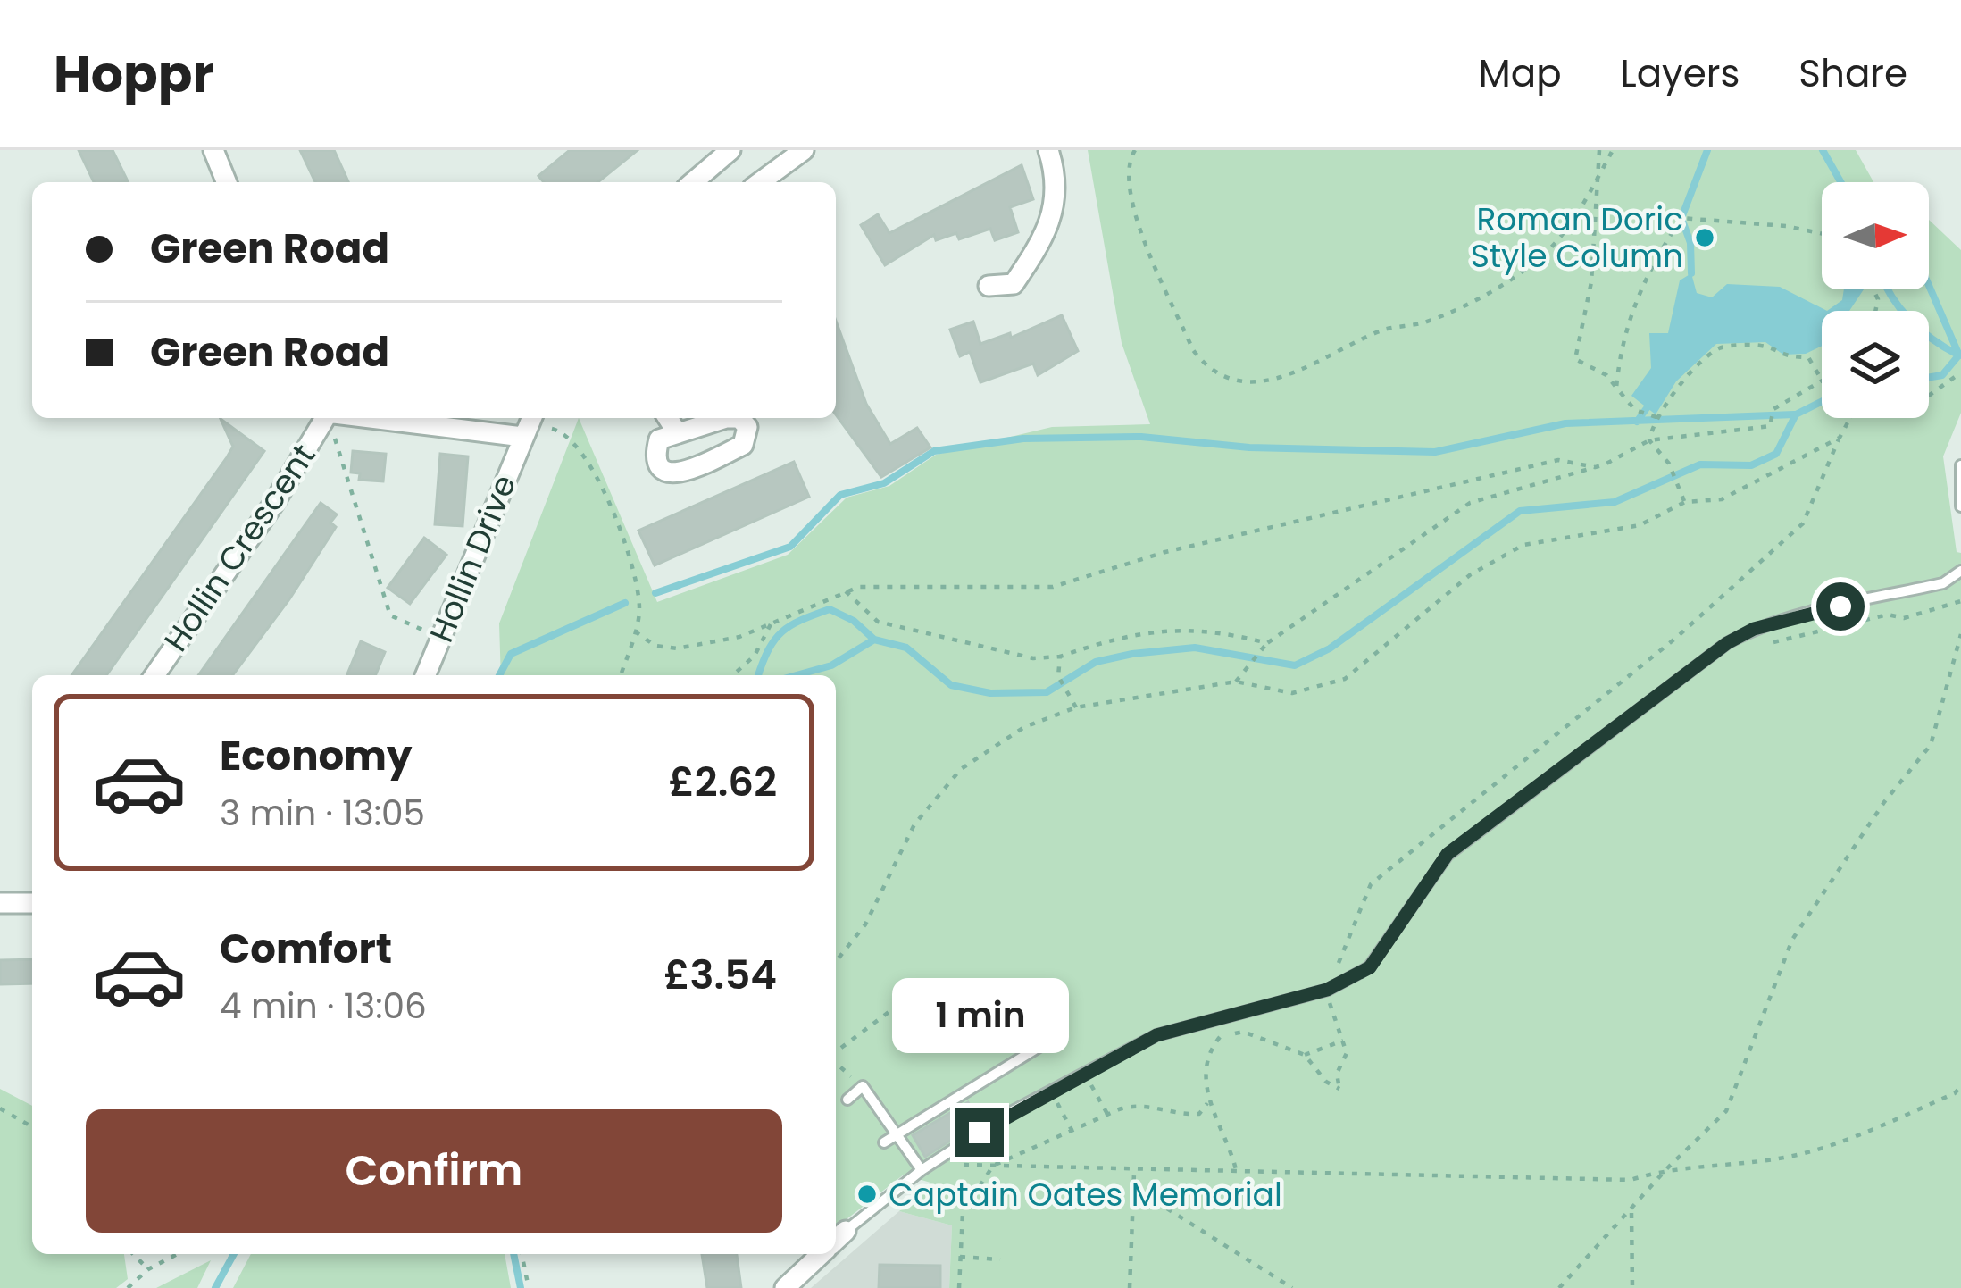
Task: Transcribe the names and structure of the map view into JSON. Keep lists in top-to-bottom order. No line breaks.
{"streets":{"street":["Hollin Crescent","Hollin Drive"]},"places":["Roman Doric Style Column","Captain Oates Memorial"],"north":"right","page":{"header":"Hoppr","nav":["Map","Layers","Share"],"banner":["Green Road","Green Road"],"list":[{"name":"Economy","note":"3 min · 13:05","value":"£2.62"},{"name":"Comfort","note":"4 min · 13:06","value":"£3.54"}],"bubble":"1 min","buttons":"Confirm"}}
